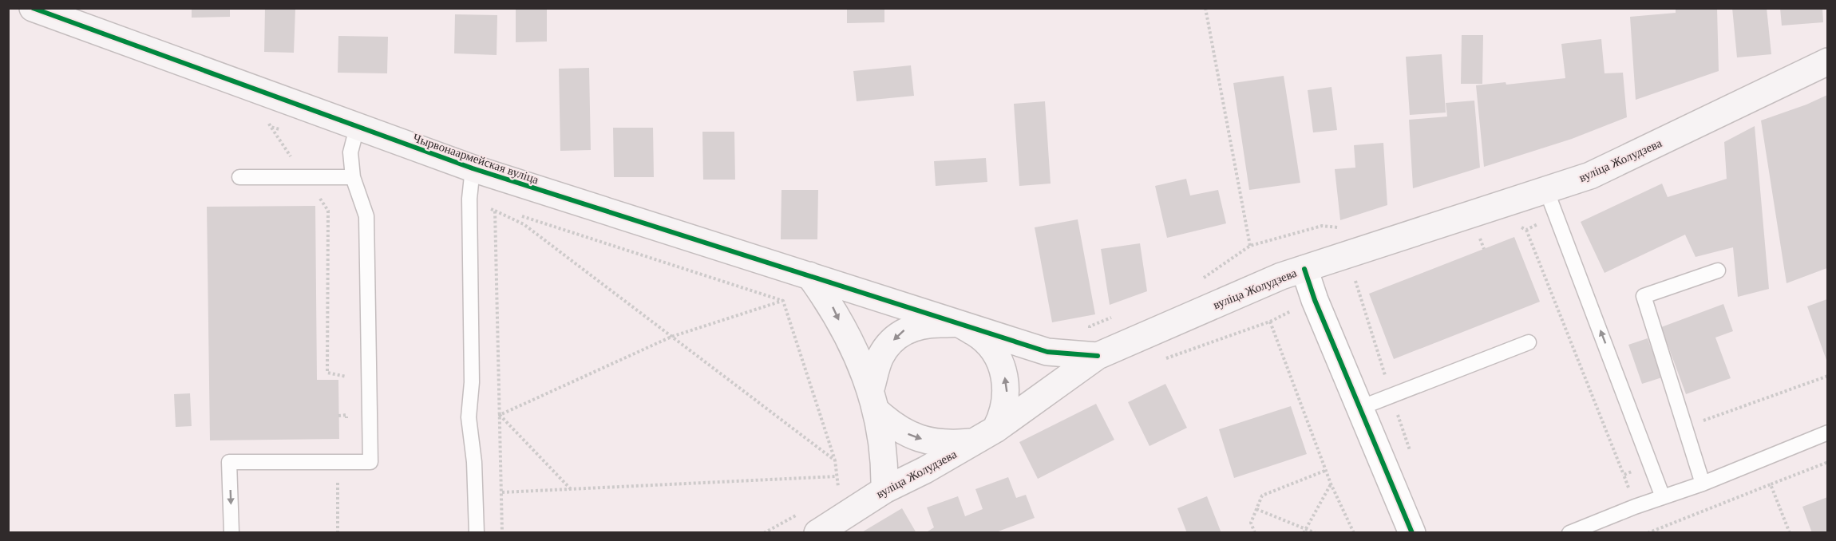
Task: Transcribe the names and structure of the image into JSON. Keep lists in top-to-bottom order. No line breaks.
{"streets":{"street":["Чырвонаармейская вуліца","вуліца Жолудзева"]},"crossings":[["Чырвонаармейская вуліца","вуліца Жолудзева"]]}
